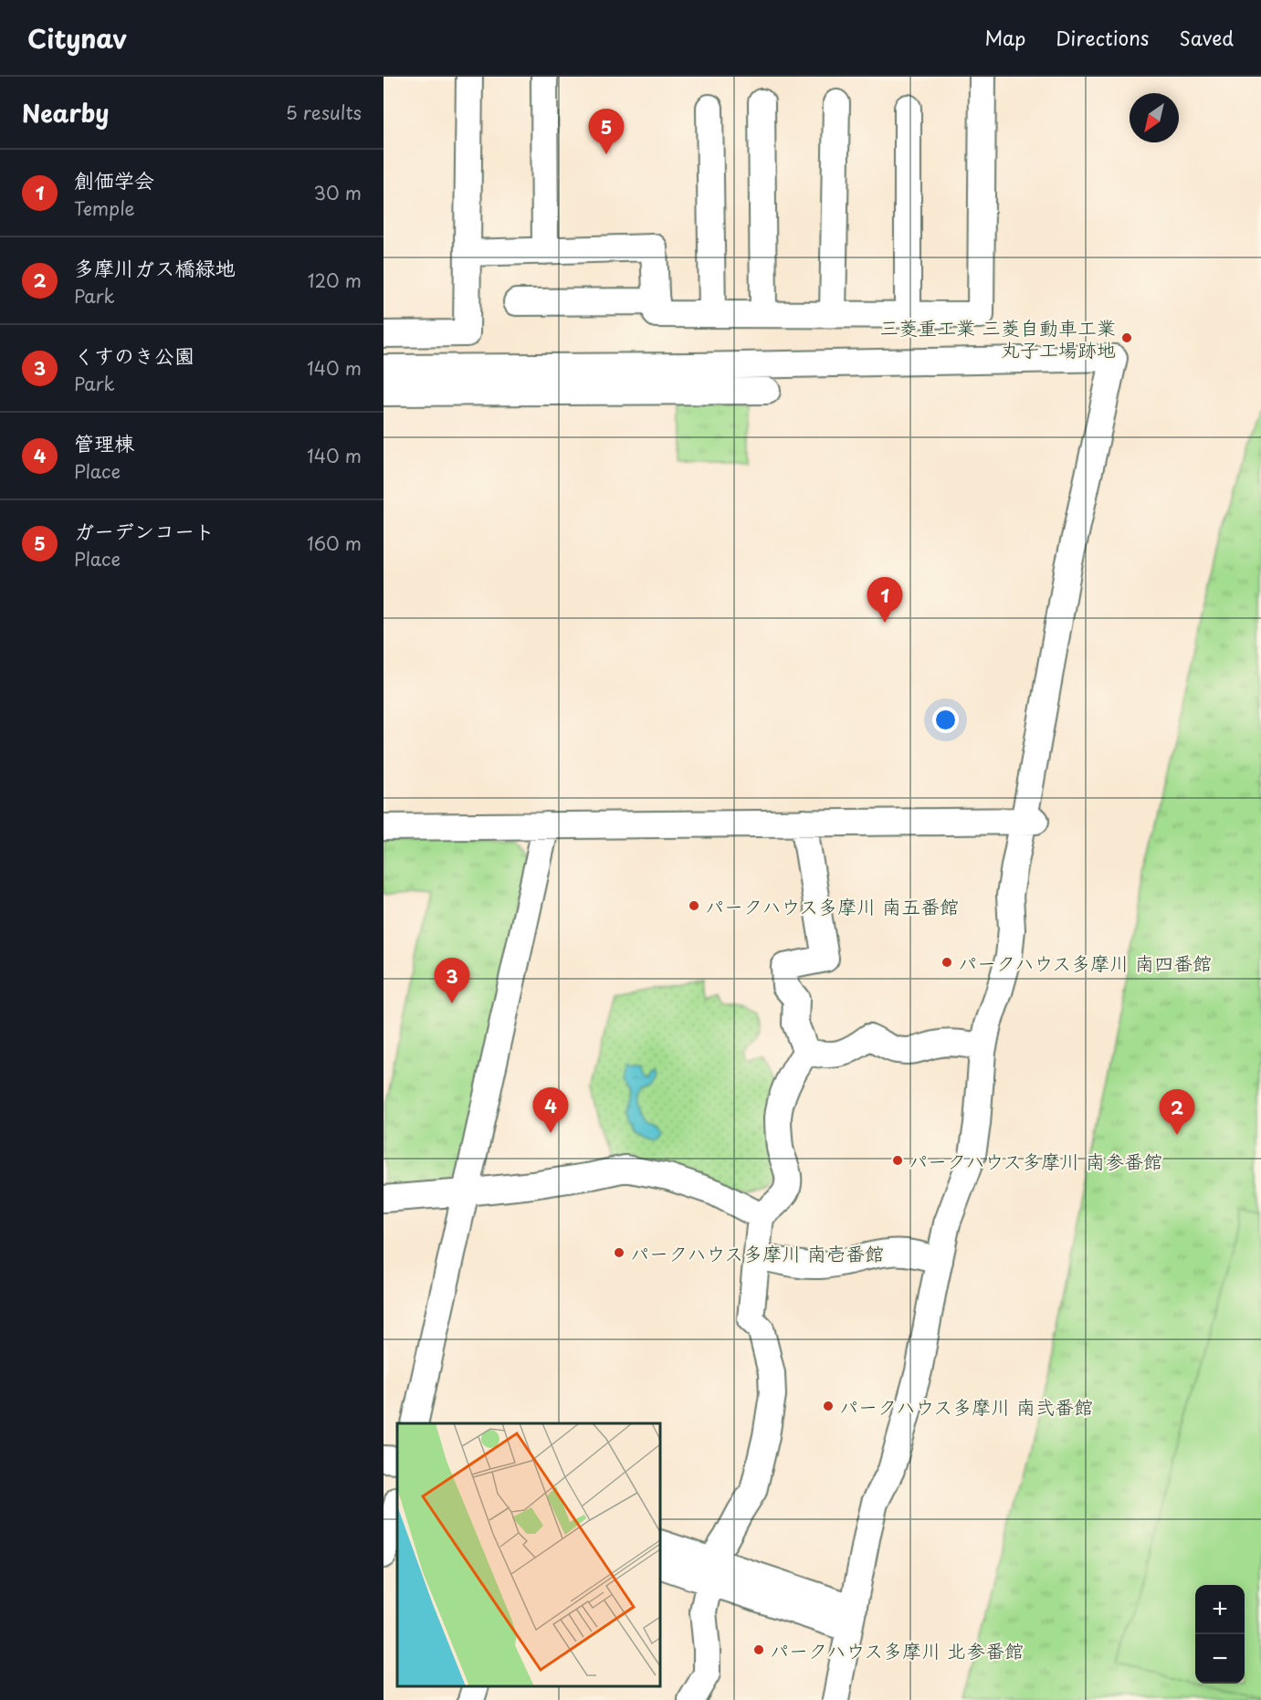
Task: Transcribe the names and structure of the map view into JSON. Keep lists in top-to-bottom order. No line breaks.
{"places":["三菱重工業 三菱自動車工業 丸子工場跡地","パークハウス多摩川 南五番館","パークハウス多摩川 南四番館","パークハウス多摩川 南参番館","パークハウス多摩川 南壱番館","パークハウス多摩川 南弐番館","パークハウス多摩川 北参番館"],"north":"bottom left","page":{"header":"Citynav","nav":["Map","Directions","Saved"],"heading":["Nearby","5 results"],"pins":["5","1","3","4","2"],"list":[{"mark":"1","name":"創価学会","note":"Temple","value":"30 m"},{"mark":"2","name":"多摩川ガス橋緑地","note":"Park","value":"120 m"},{"mark":"3","name":"くすのき公園","note":"Park","value":"140 m"},{"mark":"4","name":"管理棟","note":"Place","value":"140 m"},{"mark":"5","name":"ガーデンコート","note":"Place","value":"160 m"}],"map_buttons":["+","−"]}}
